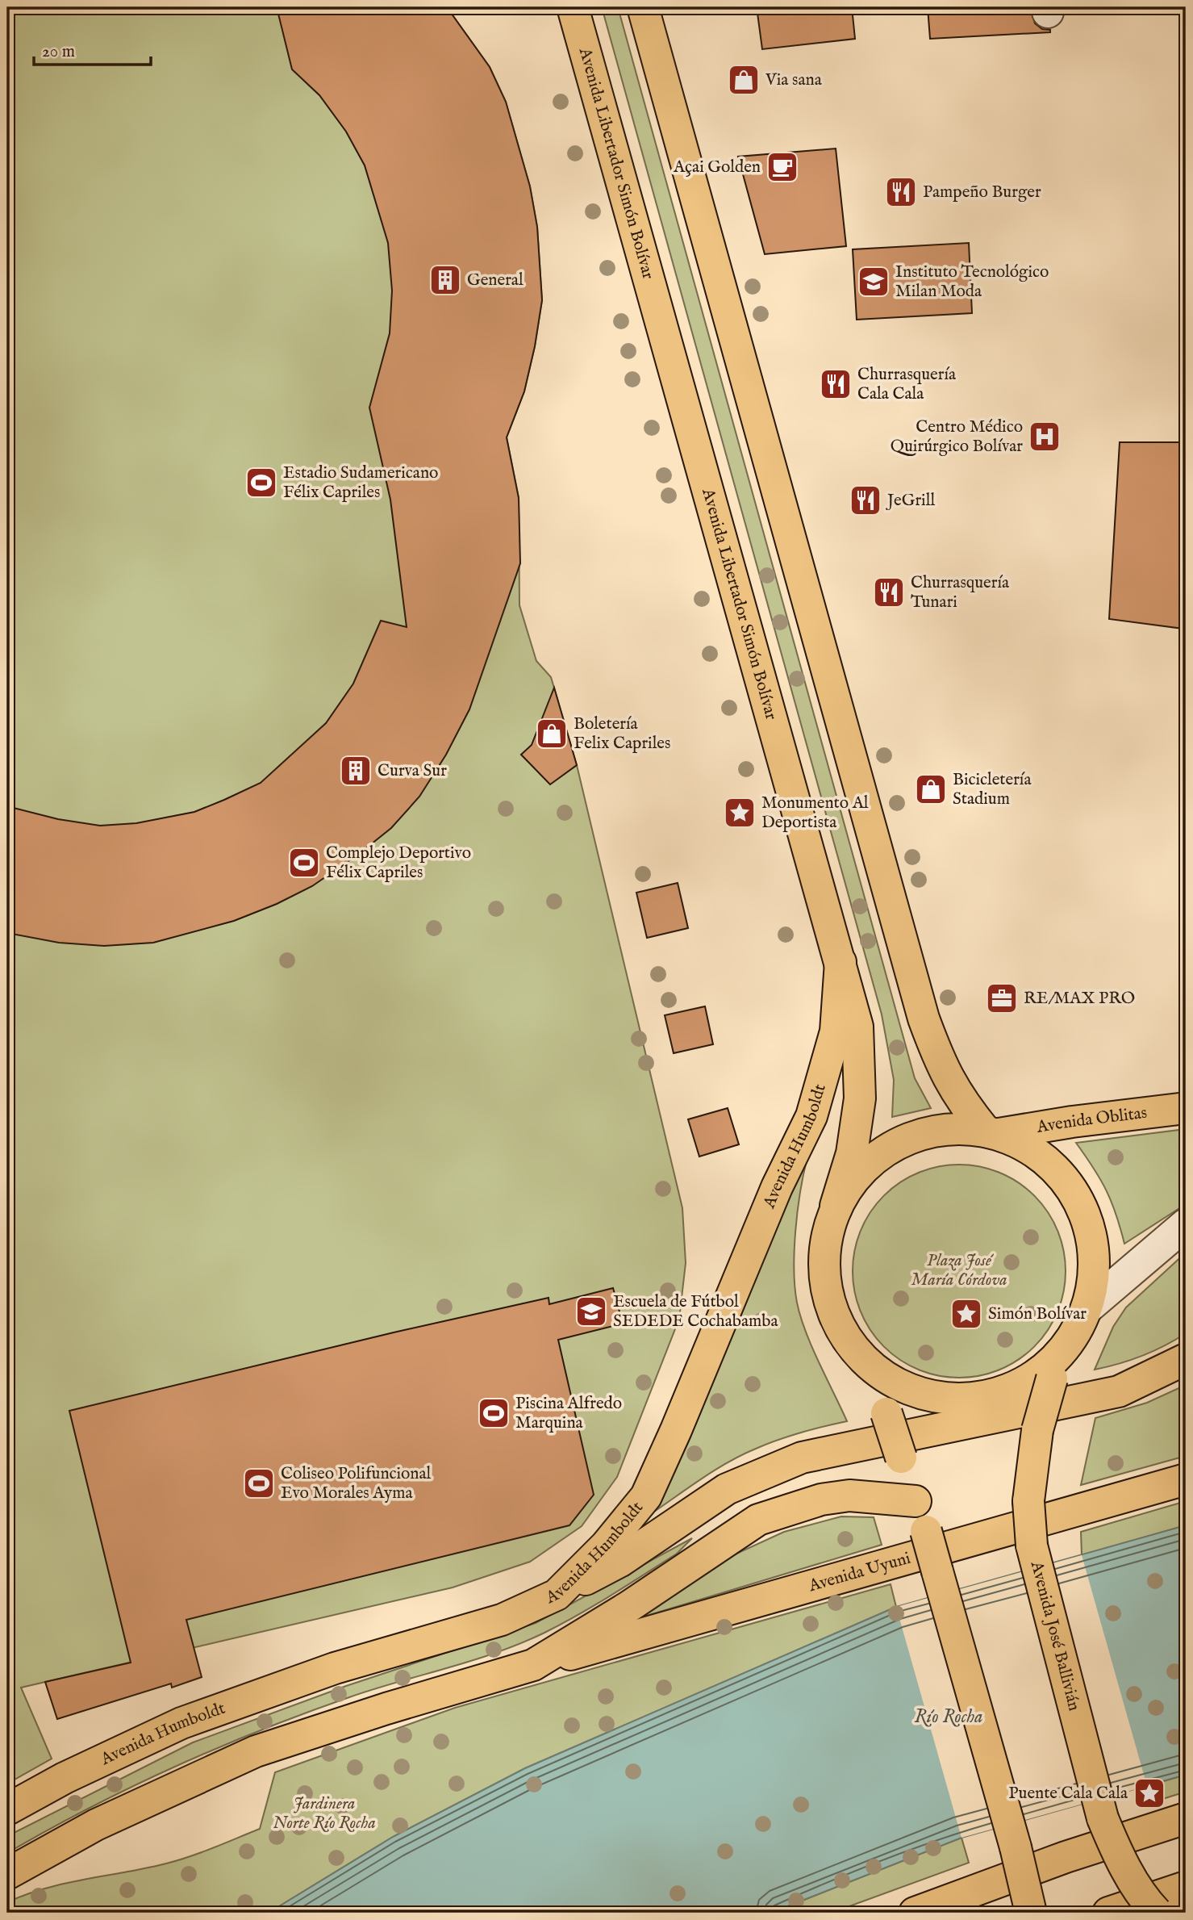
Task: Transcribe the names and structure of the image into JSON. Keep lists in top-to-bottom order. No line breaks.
{"streets":{"main road":["Avenida Libertador Simón Bolívar","Avenida Oblitas","Avenida Humboldt","Avenida Uyuni","Avenida José Ballivián"]},"crossings":[["Avenida Libertador Simón Bolívar","Avenida Humboldt"]],"water":["Río Rocha"],"parks":["Plaza José María Córdova","Jardinera Norte Río Rocha"],"places":{"shop":["Via sana","Boletería Felix Capriles","Bicicletería Stadium"],"cafe":["Açai Golden"],"restaurant":["Pampeño Burger","Churrasquería Cala Cala","JeGrill","Churrasquería Tunari"],"building":["General","Curva Sur"],"school or university":["Instituto Tecnológico Milan Moda","Escuela de Fútbol SEDEDE Cochabamba"],"hospital":["Centro Médico Quirúrgico Bolívar"],"sports":["Estadio Sudamericano Félix Capriles","Complejo Deportivo Félix Capriles","Piscina Alfredo Marquina","Coliseo Polifuncional Evo Morales Ayma"],"place":["Monumento Al Deportista","Simón Bolívar","Puente Cala Cala"],"office":["RE/MAX PRO"]},"scale_bar":"20 m"}
